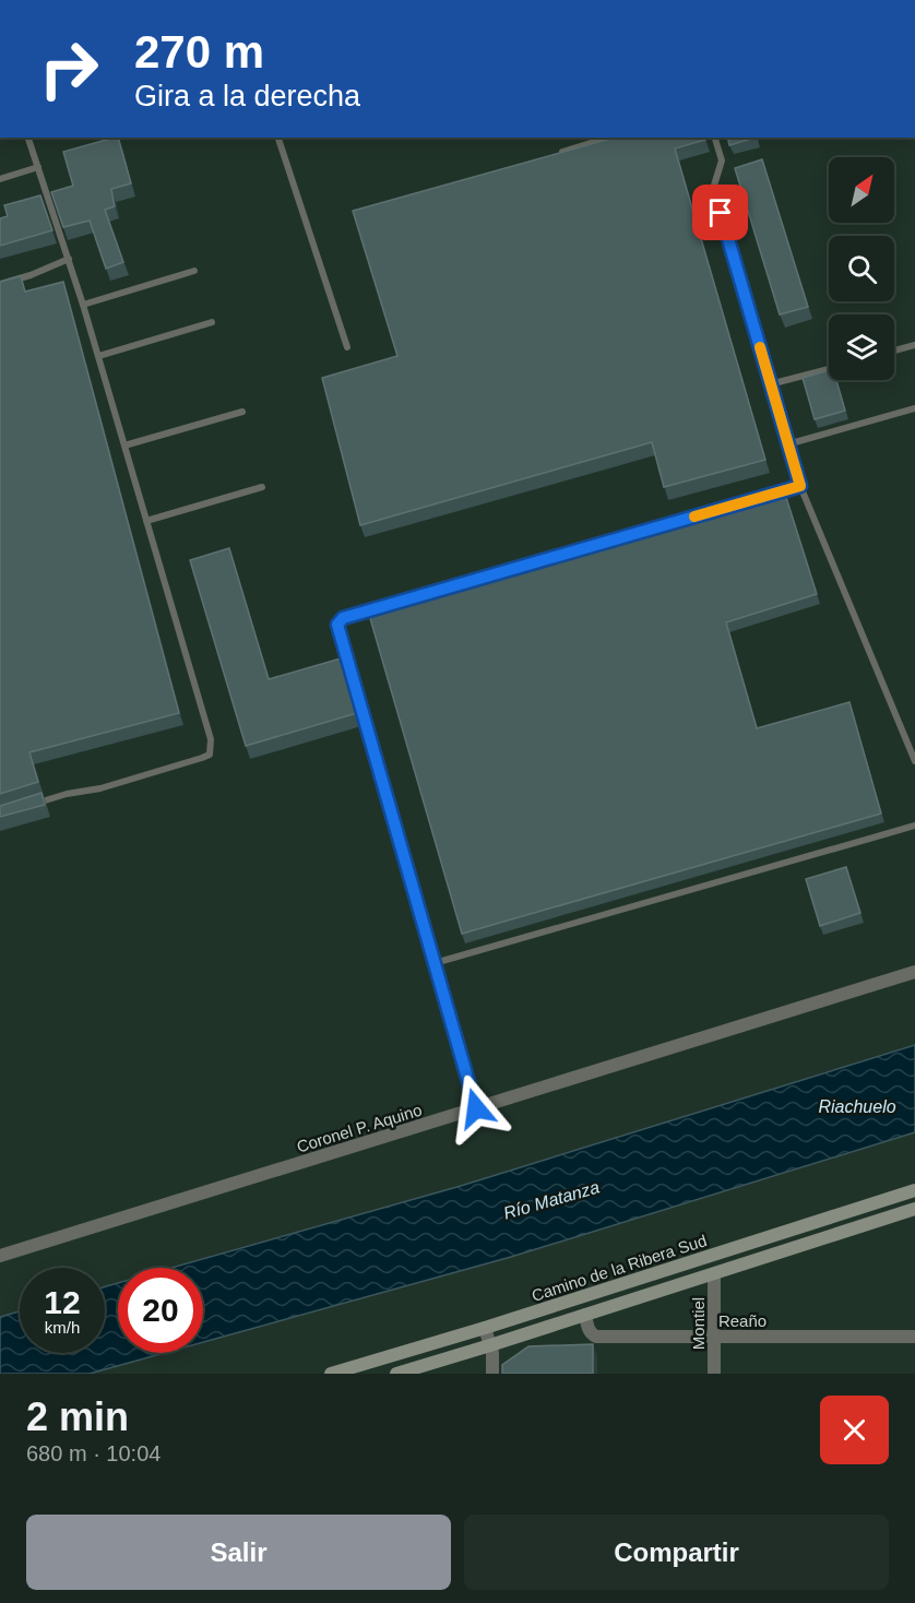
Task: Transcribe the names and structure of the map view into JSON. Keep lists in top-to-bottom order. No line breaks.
{"streets":{"main road":["Camino de la Ribera Sud"],"street":["Coronel P. Aquino","Reaño","Montiel"]},"crossings":[["Camino de la Ribera Sud","Reaño"],["Camino de la Ribera Sud","Montiel"],["Reaño","Montiel"]],"water":["Riachuelo","Río Matanza"],"north":"top right","page":{"turn":["270 m","Gira a la derecha"],"speed":"12 km/h","limit":"20","heading":["2 min","680 m · 10:04"],"buttons":["Salir","Compartir"]}}
